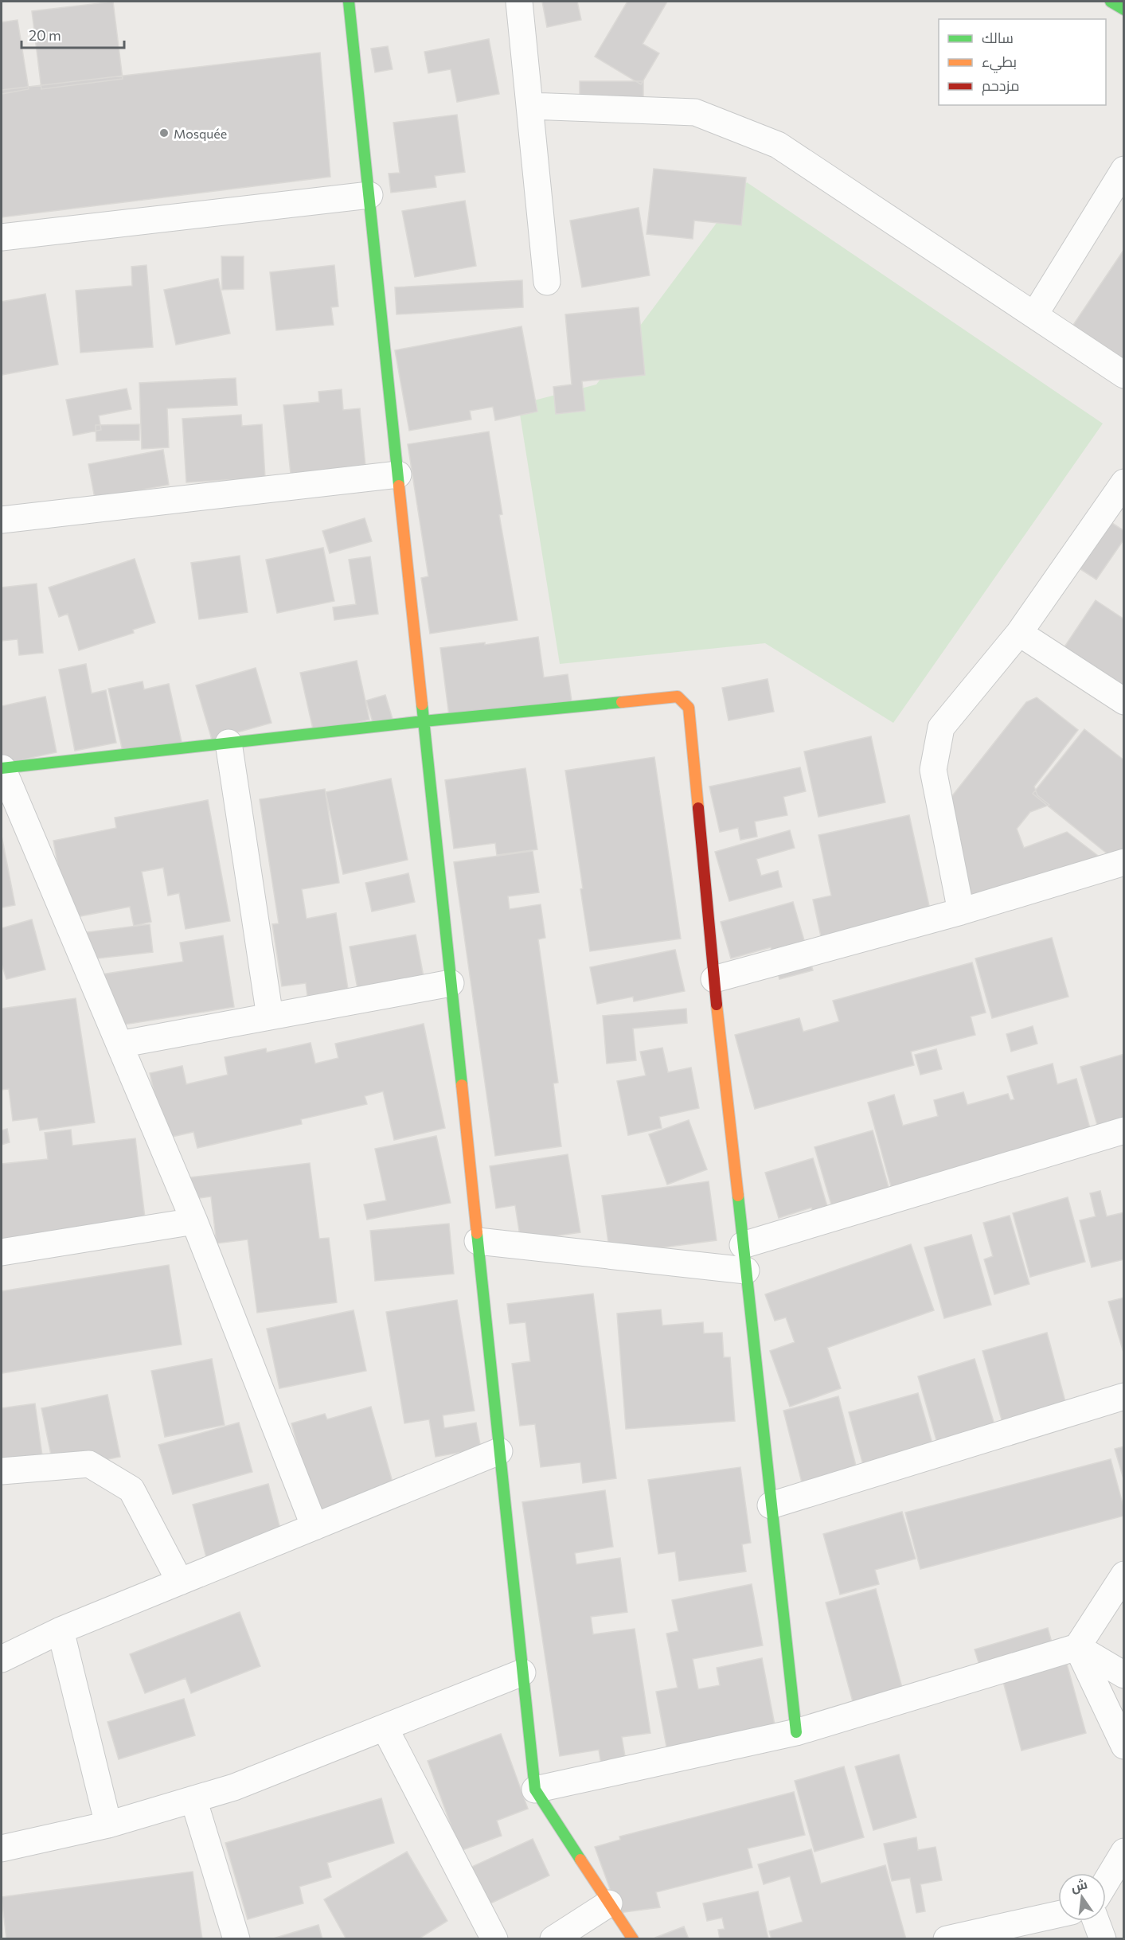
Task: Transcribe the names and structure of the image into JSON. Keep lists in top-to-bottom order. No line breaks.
{"places":["Mosquée"],"legend":["سالك","بطيء","مزدحم"],"scale_bar":"20 m","north":"top"}
